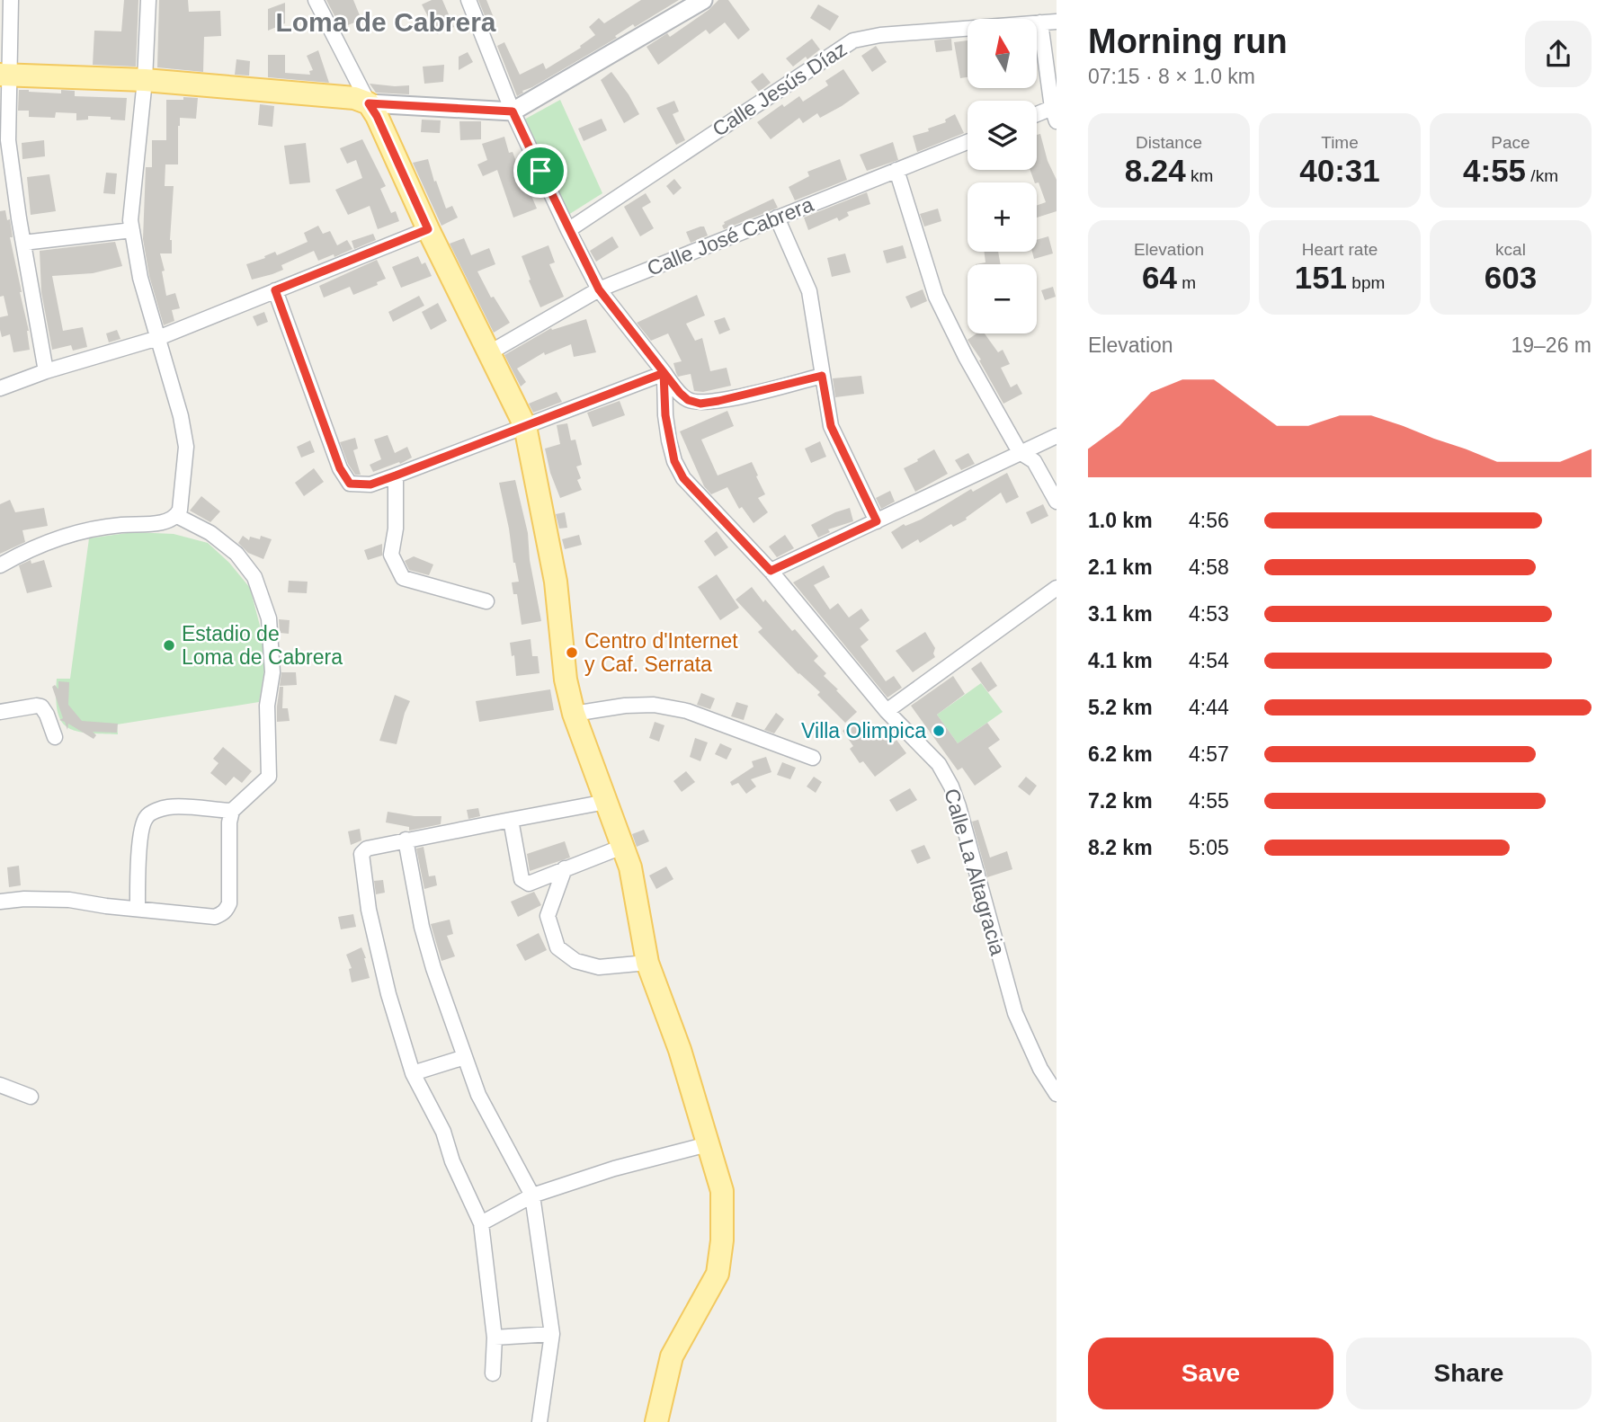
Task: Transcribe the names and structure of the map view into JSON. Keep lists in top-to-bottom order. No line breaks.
{"streets":{"street":["Calle Jesús Díaz","Calle José Cabrera","Calle La Altagracia"]},"districts":["Loma de Cabrera"],"places":["Estadio de Loma de Cabrera","Centro d'Internet y Caf. Serrata","Villa Olimpica"],"north":"top","page":{"heading":["Morning run","07:15 · 8 × 1.0 km"],"map_buttons":["+","−"],"stats":[["Distance","8.24 km"],["Time","40:31"],["Pace","4:55 /km"],["Elevation","64 m"],["Heart rate","151 bpm"],["kcal","603"]],"chart":["Elevation","19–26 m"],"list":[{"name":"1.0 km","note":"4:56"},{"name":"2.1 km","note":"4:58"},{"name":"3.1 km","note":"4:53"},{"name":"4.1 km","note":"4:54"},{"name":"5.2 km","note":"4:44"},{"name":"6.2 km","note":"4:57"},{"name":"7.2 km","note":"4:55"},{"name":"8.2 km","note":"5:05"}],"buttons":["Save","Share"]}}
